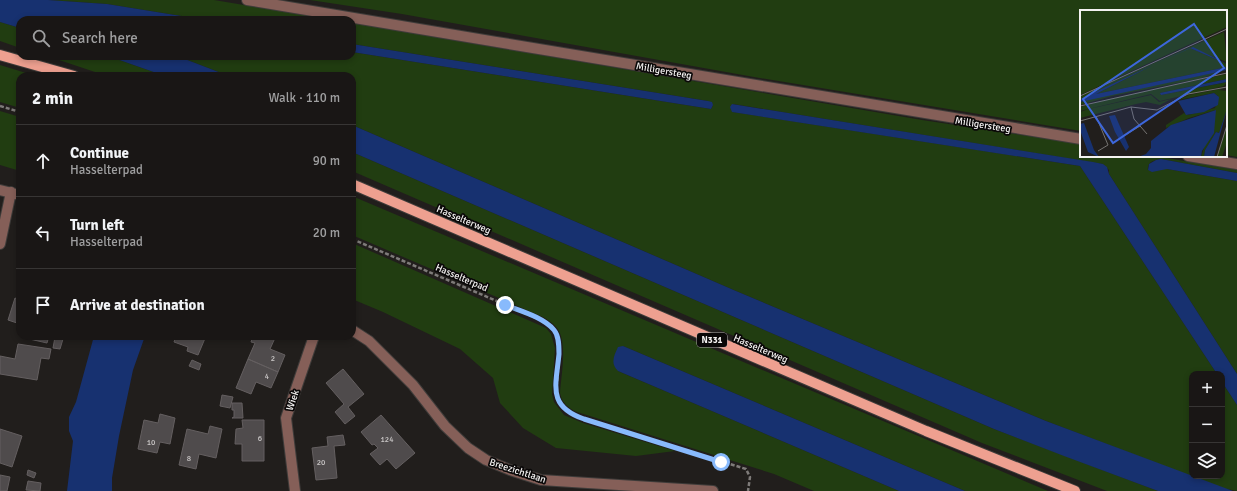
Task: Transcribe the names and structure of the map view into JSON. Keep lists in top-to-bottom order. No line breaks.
{"streets":{"main road":["Hasselterweg","N331"],"street":["Milligersteeg","Wiek","Breezichtlaan"],"path":["Hasselterpad"]},"house_numbers":["2","4","6","124","10","8","20"],"page":{"search":"Search here","heading":["2 min","Walk · 110 m"],"list":[["Continue","Hasselterpad","90 m"],["Turn left","Hasselterpad","20 m"],"Arrive at destination"],"map_buttons":["+","−"]}}
